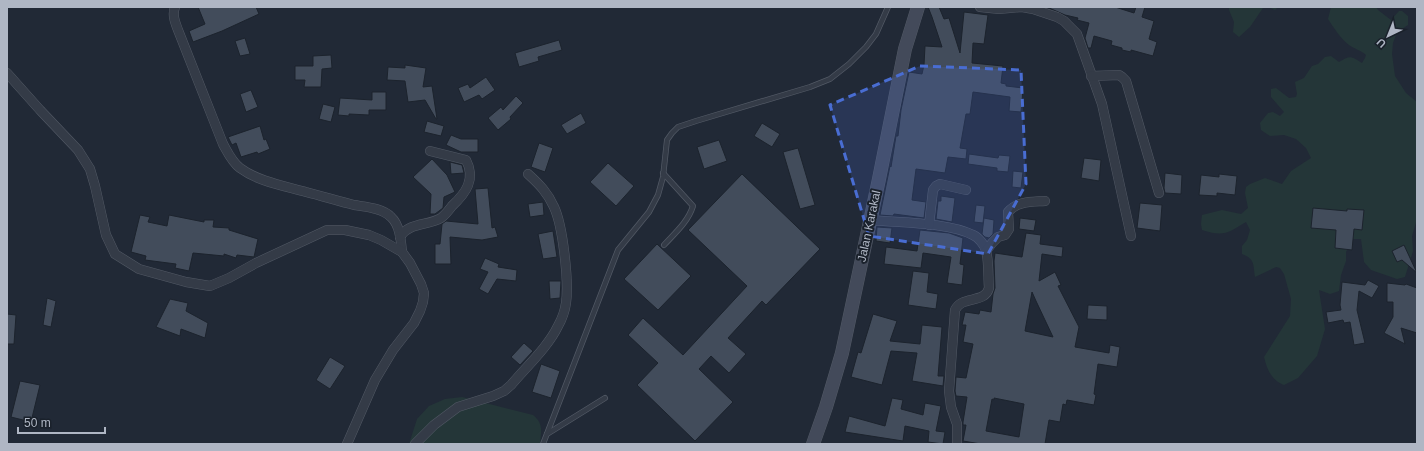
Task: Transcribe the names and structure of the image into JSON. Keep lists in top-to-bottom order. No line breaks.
{"streets":{"main road":["Jalan Karakal"]},"scale_bar":"50 m","north":"bottom left"}
